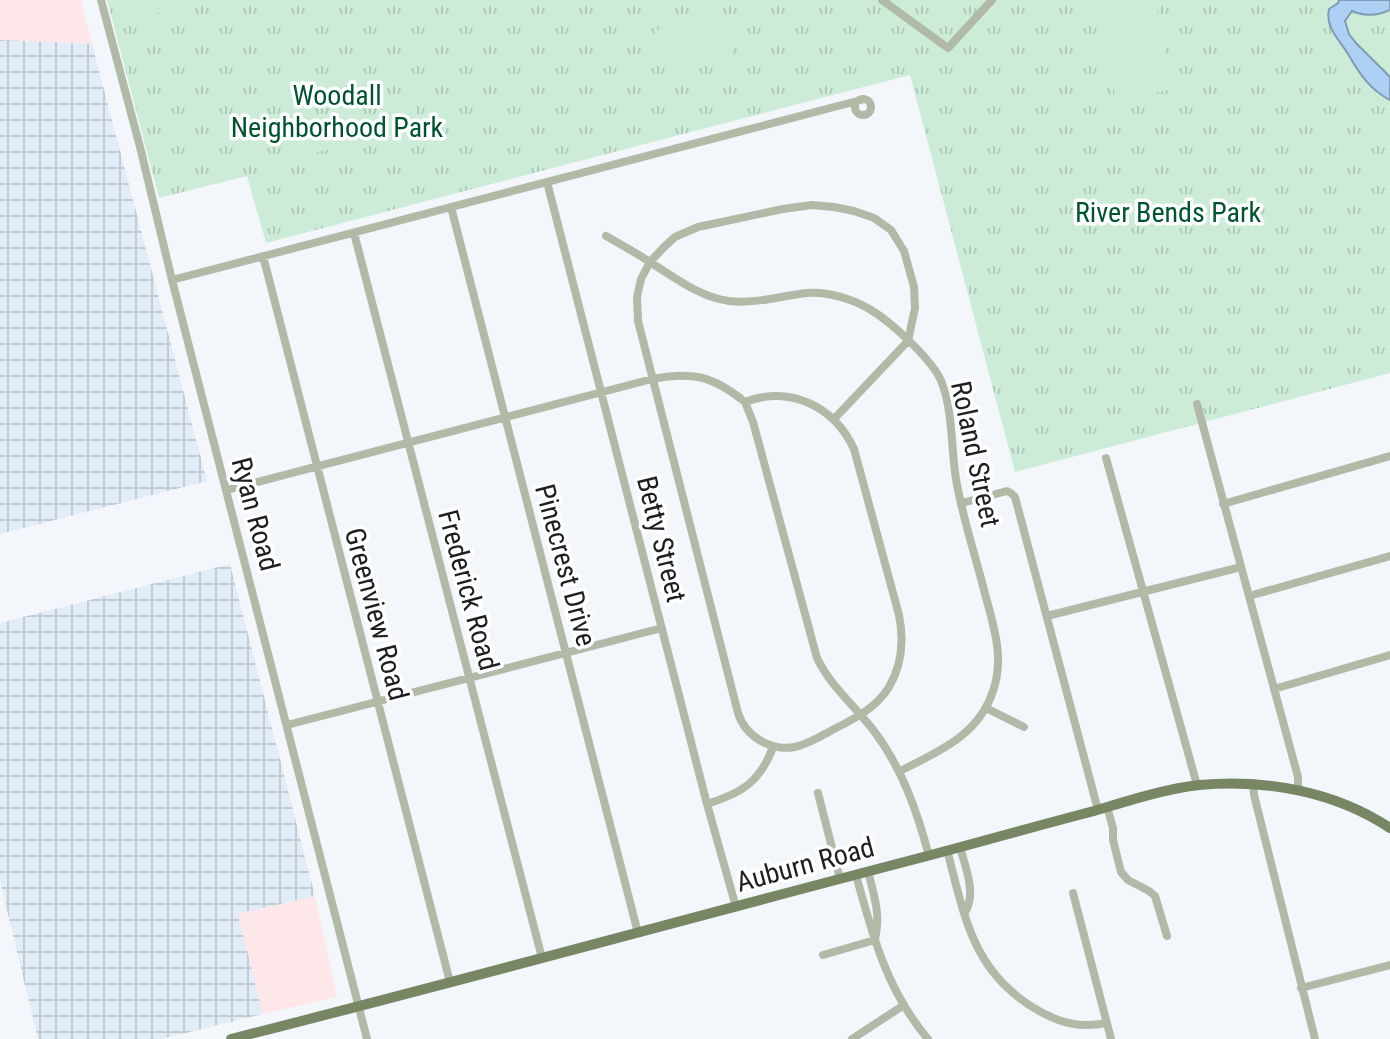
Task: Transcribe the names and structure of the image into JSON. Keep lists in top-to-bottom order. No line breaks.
{"streets":{"main road":["Auburn Road"],"street":["Roland Street","Ryan Road","Betty Street","Pinecrest Drive","Frederick Road","Greenview Road"]},"crossings":[["Ryan Road","Auburn Road"],["Betty Street","Auburn Road"],["Pinecrest Drive","Auburn Road"],["Frederick Road","Auburn Road"],["Greenview Road","Auburn Road"]],"parks":["Woodall Neighborhood Park","River Bends Park"]}
